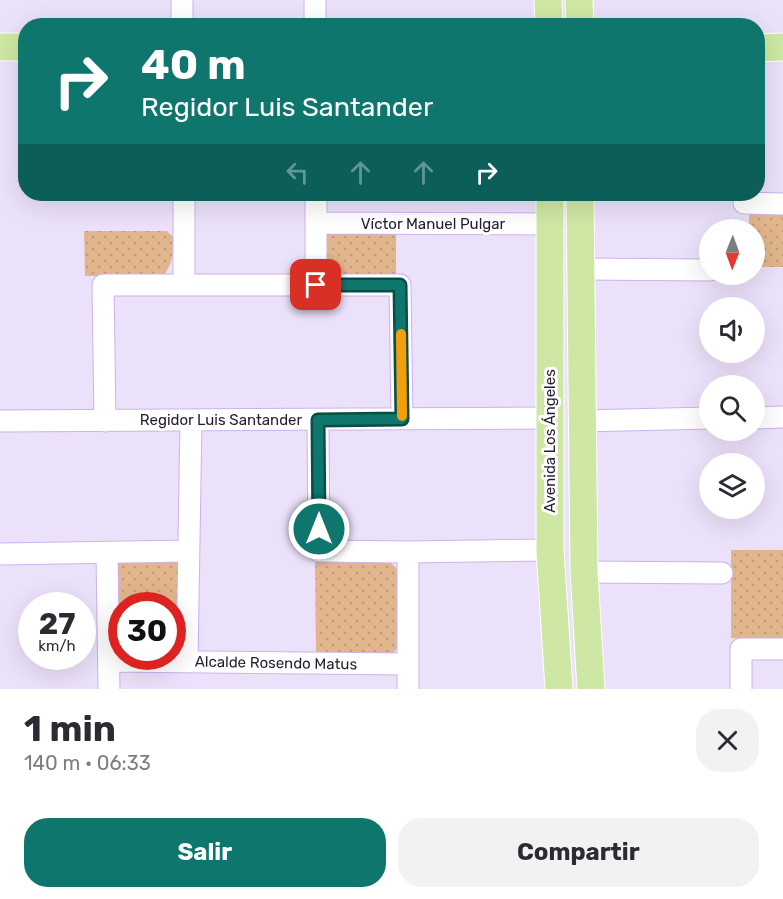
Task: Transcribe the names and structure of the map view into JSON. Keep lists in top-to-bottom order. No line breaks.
{"streets":{"main road":["Avenida Los Ángeles"],"street":["Víctor Manuel Pulgar","Regidor Luis Santander","Alcalde Rosendo Matus"]},"crossings":[["Víctor Manuel Pulgar","Avenida Los Ángeles"],["Regidor Luis Santander","Avenida Los Ángeles"]],"north":"bottom","page":{"turn":["40 m","Regidor Luis Santander"],"speed":"27 km/h","limit":"30","heading":["1 min","140 m · 06:33"],"buttons":["Salir","Compartir"]}}
